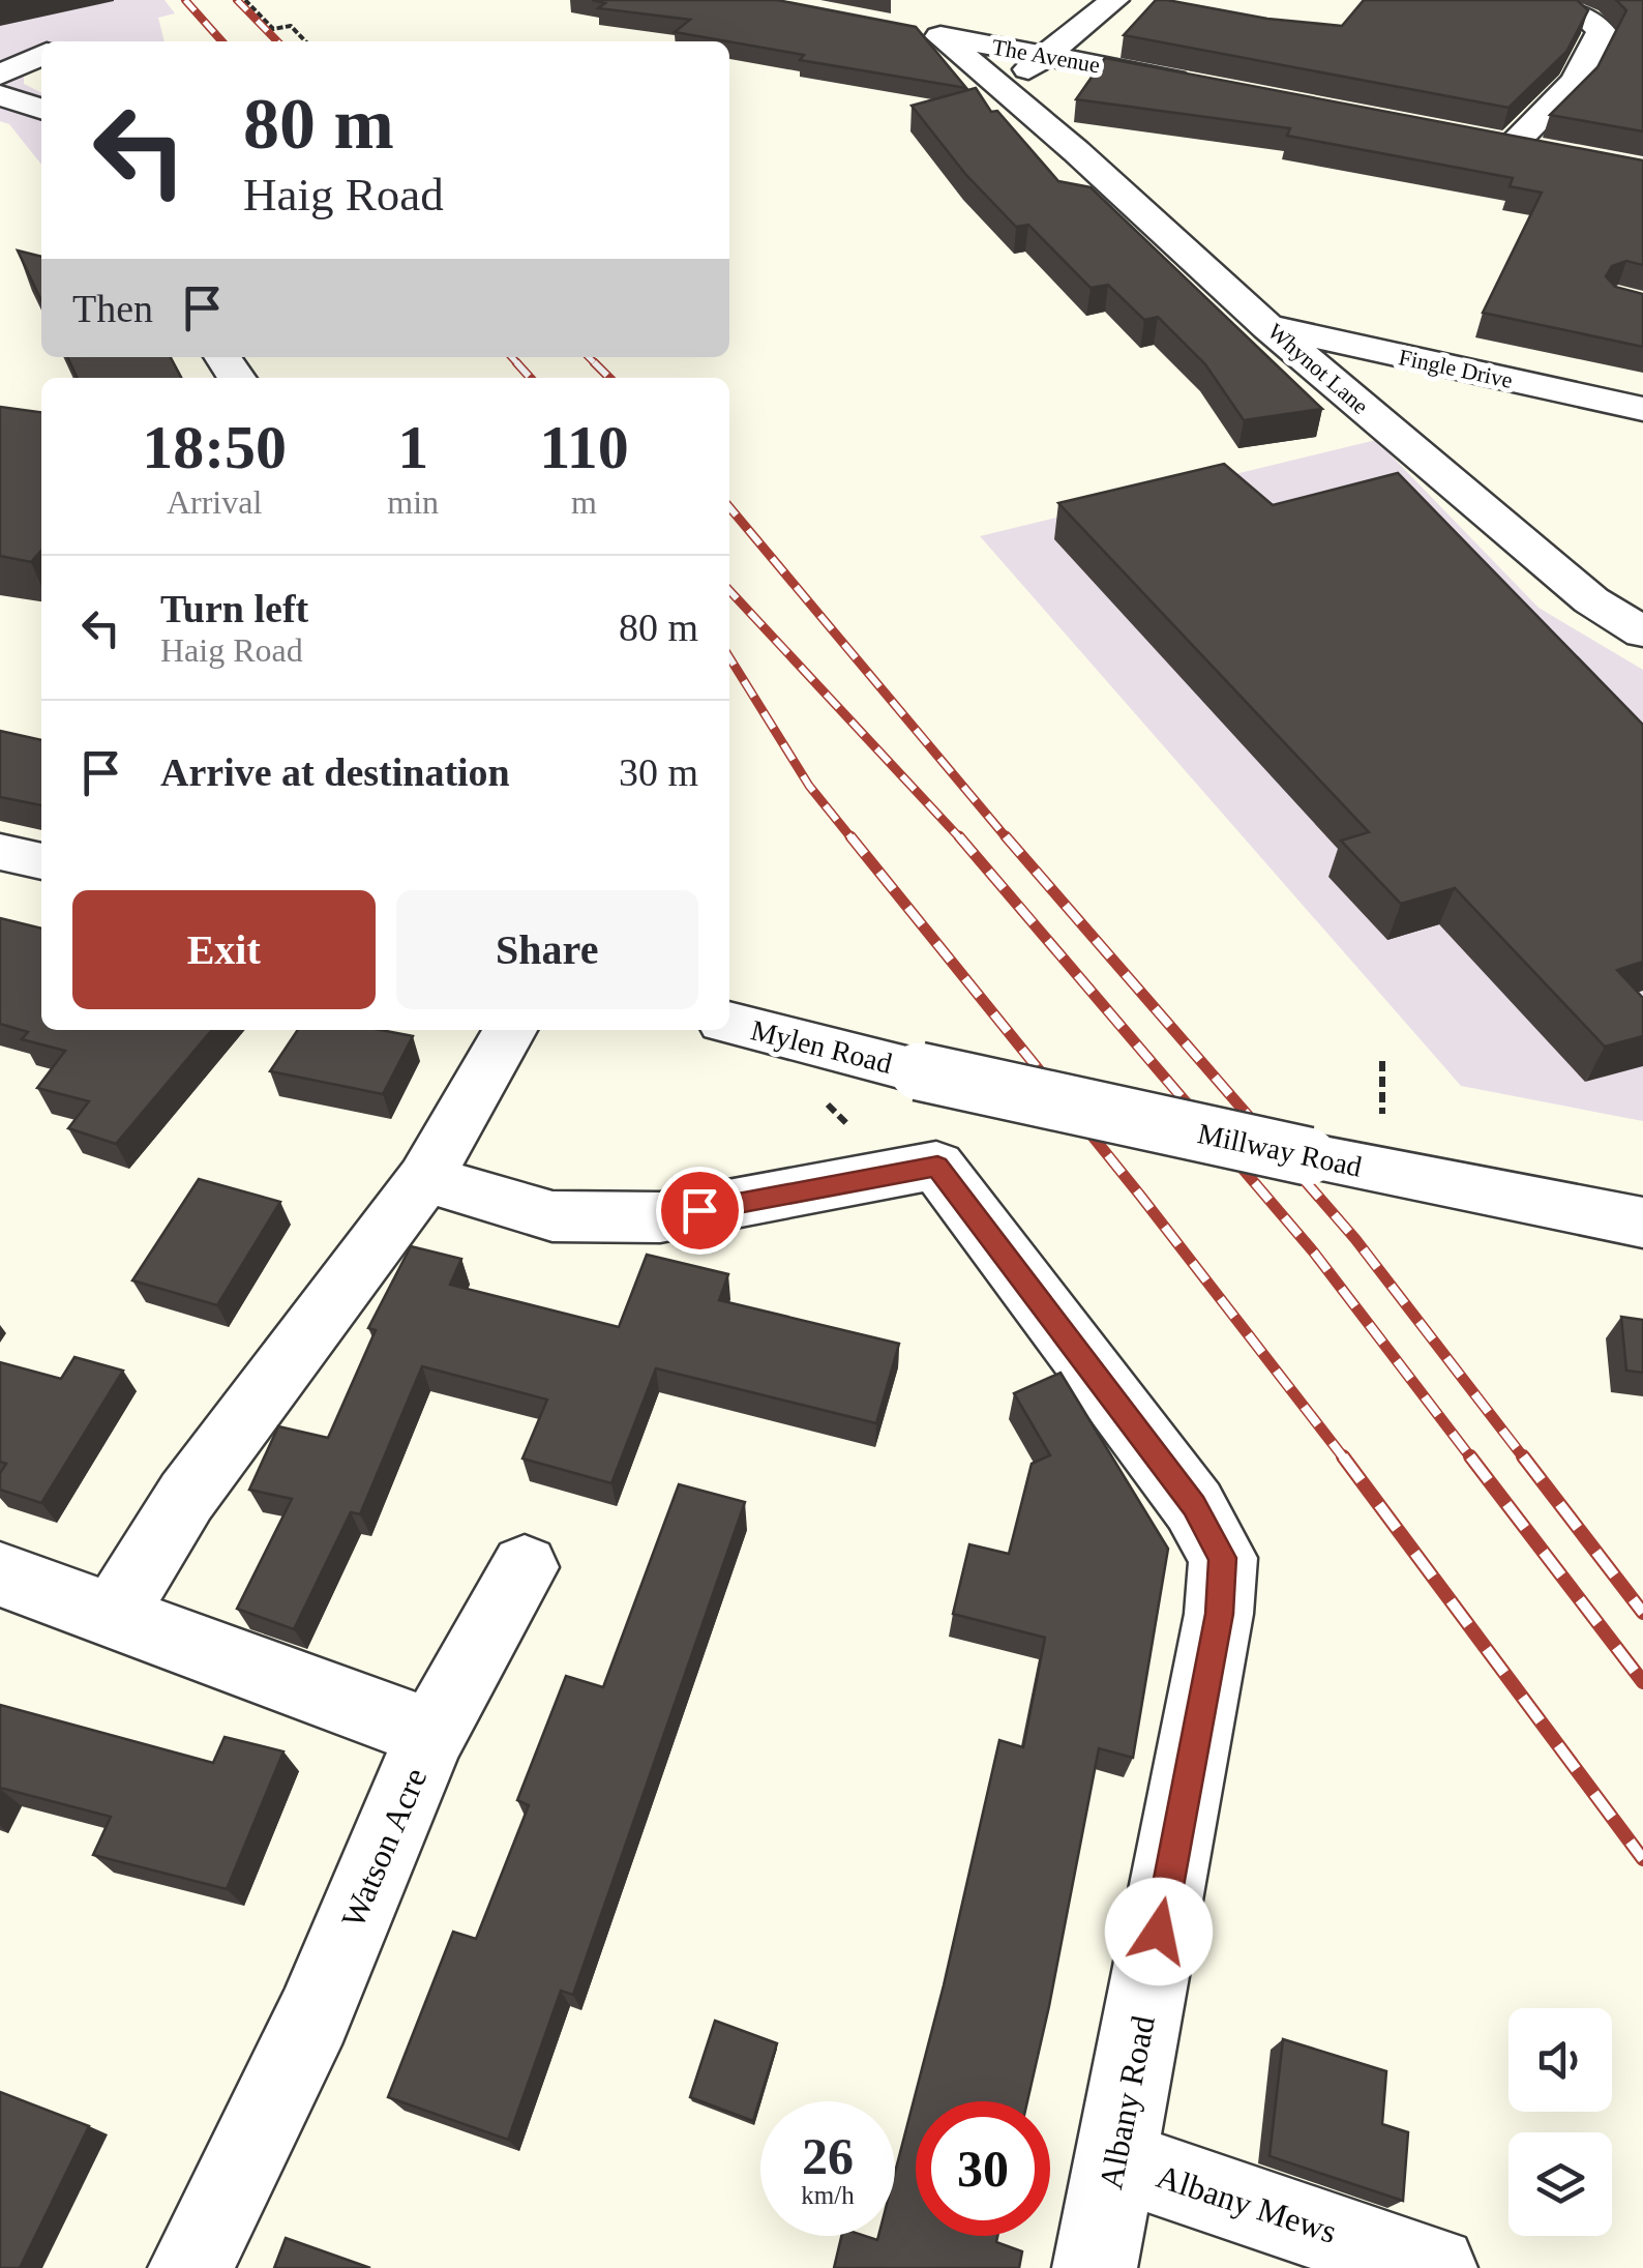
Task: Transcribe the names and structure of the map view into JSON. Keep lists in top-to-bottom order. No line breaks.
{"streets":{"street":["The Avenue","Whynot Lane","Fingle Drive","Mylen Road","Millway Road","Watson Acre","Albany Road","Albany Mews"]},"crossings":[["The Avenue","Whynot Lane"],["Whynot Lane","Fingle Drive"],["Mylen Road","Millway Road"],["Albany Road","Albany Mews"]],"page":{"turn":["80 m","Haig Road"],"then":"Then","eta":["18:50","Arrival","1","min","110","m"],"list":[{"name":"Turn left","note":"Haig Road","value":"80 m"},{"name":"Arrive at destination","value":"30 m"}],"buttons":["Exit","Share"],"speed":"26 km/h","limit":"30"}}
